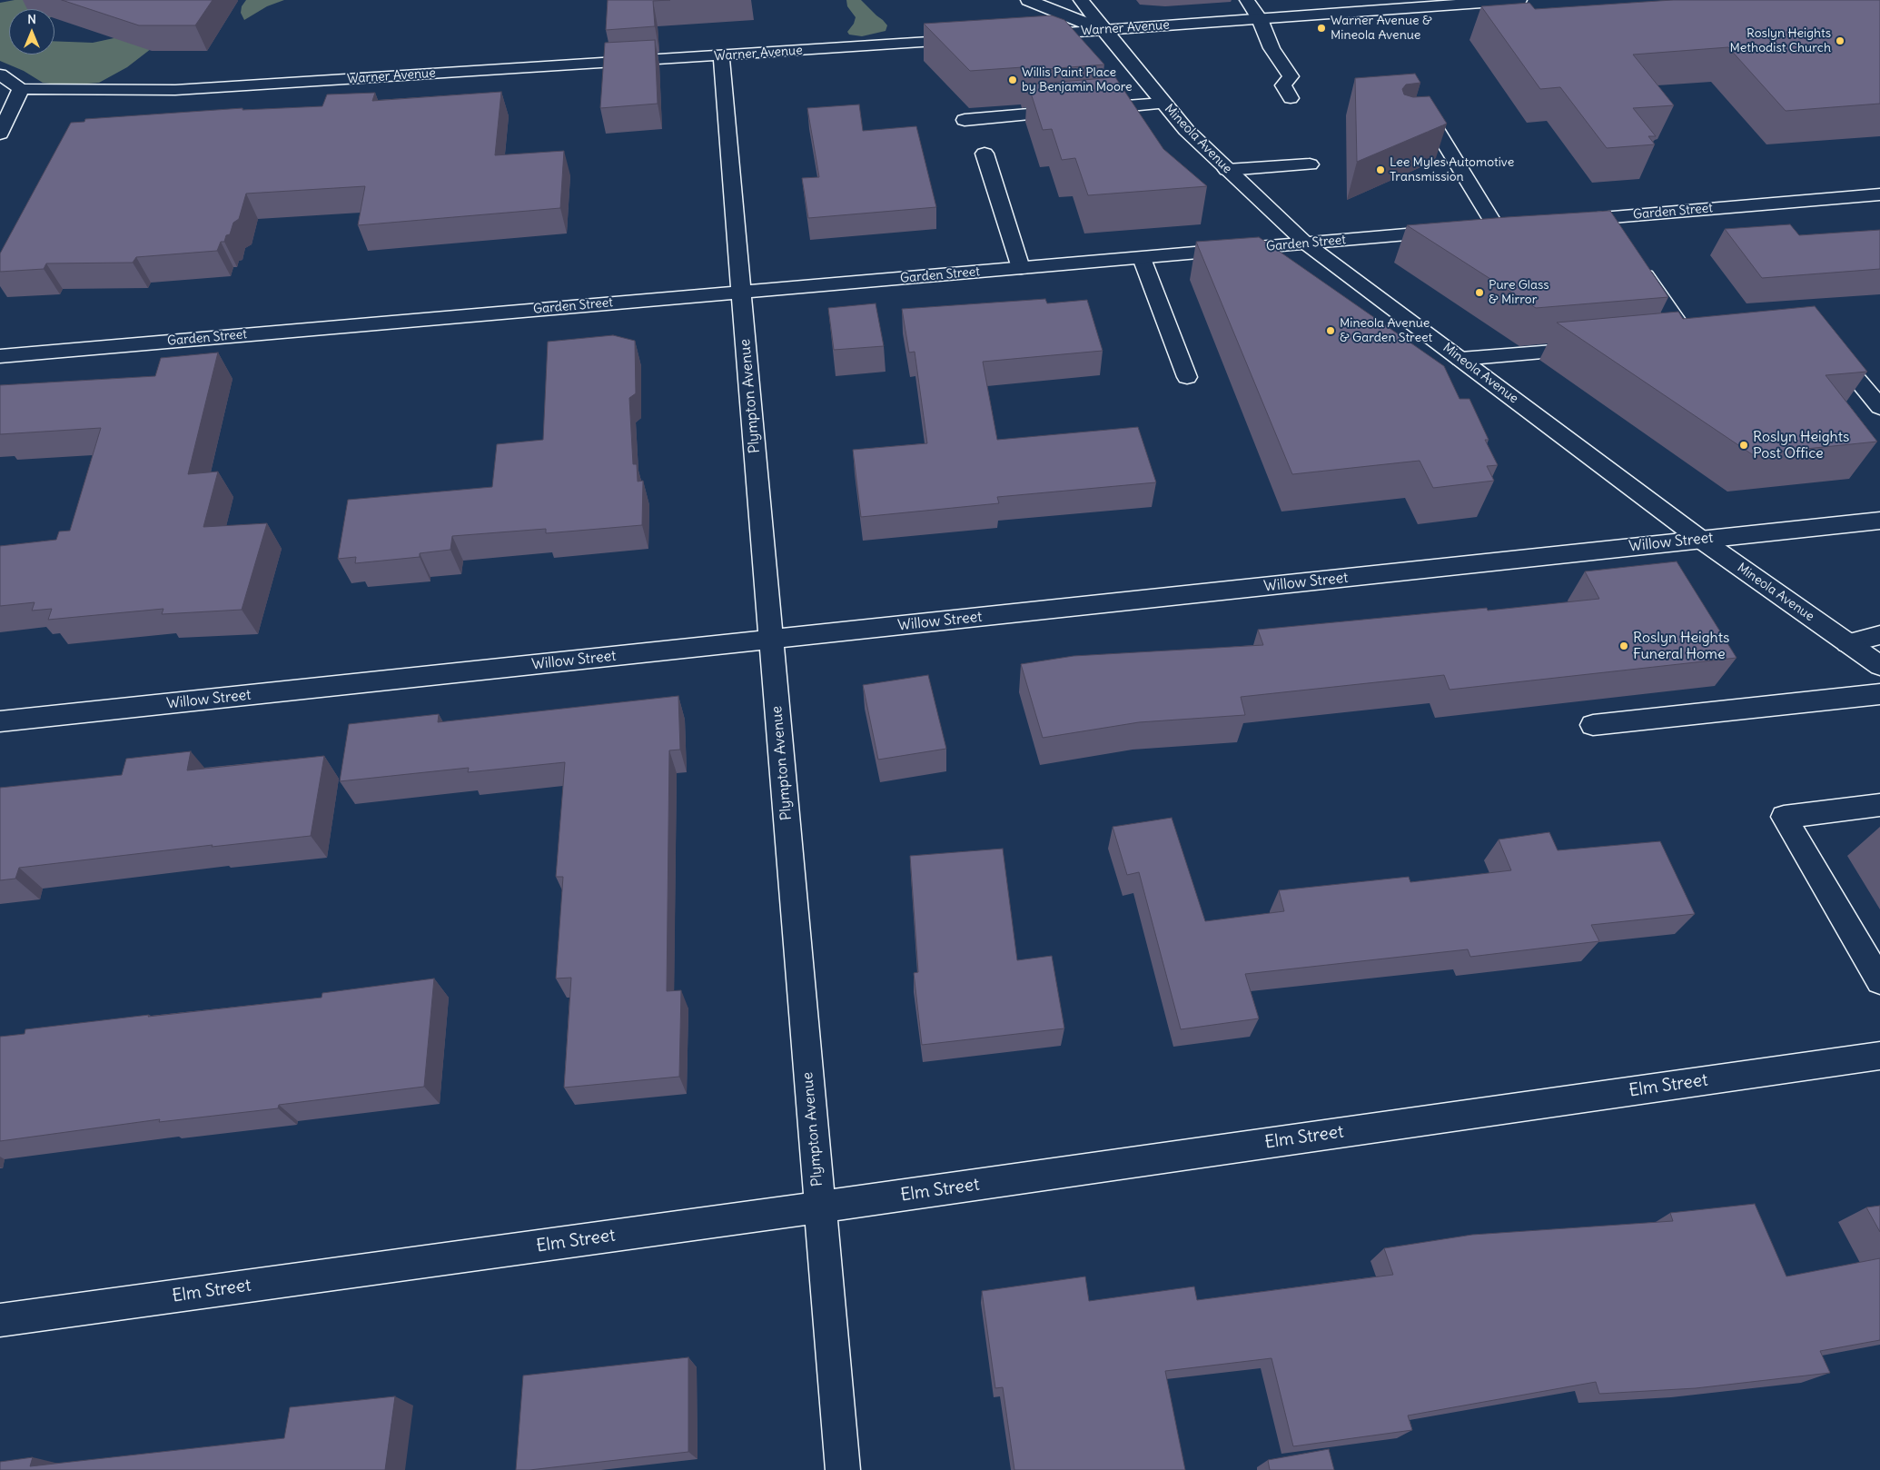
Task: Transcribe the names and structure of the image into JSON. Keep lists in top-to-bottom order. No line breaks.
{"streets":{"street":["Warner Avenue","Mineola Avenue","Garden Street","Plympton Avenue","Willow Street","Elm Street"]},"crossings":[["Warner Avenue","Mineola Avenue"],["Warner Avenue","Plympton Avenue"],["Mineola Avenue","Garden Street"],["Mineola Avenue","Willow Street"],["Garden Street","Plympton Avenue"],["Plympton Avenue","Willow Street"],["Plympton Avenue","Elm Street"]],"places":["Warner Avenue & Mineola Avenue","Roslyn Heights Methodist Church","Willis Paint Place by Benjamin Moore","Lee Myles Automotive Transmission","Pure Glass & Mirror","Mineola Avenue & Garden Street","Roslyn Heights Post Office","Roslyn Heights Funeral Home"],"north":"top"}
